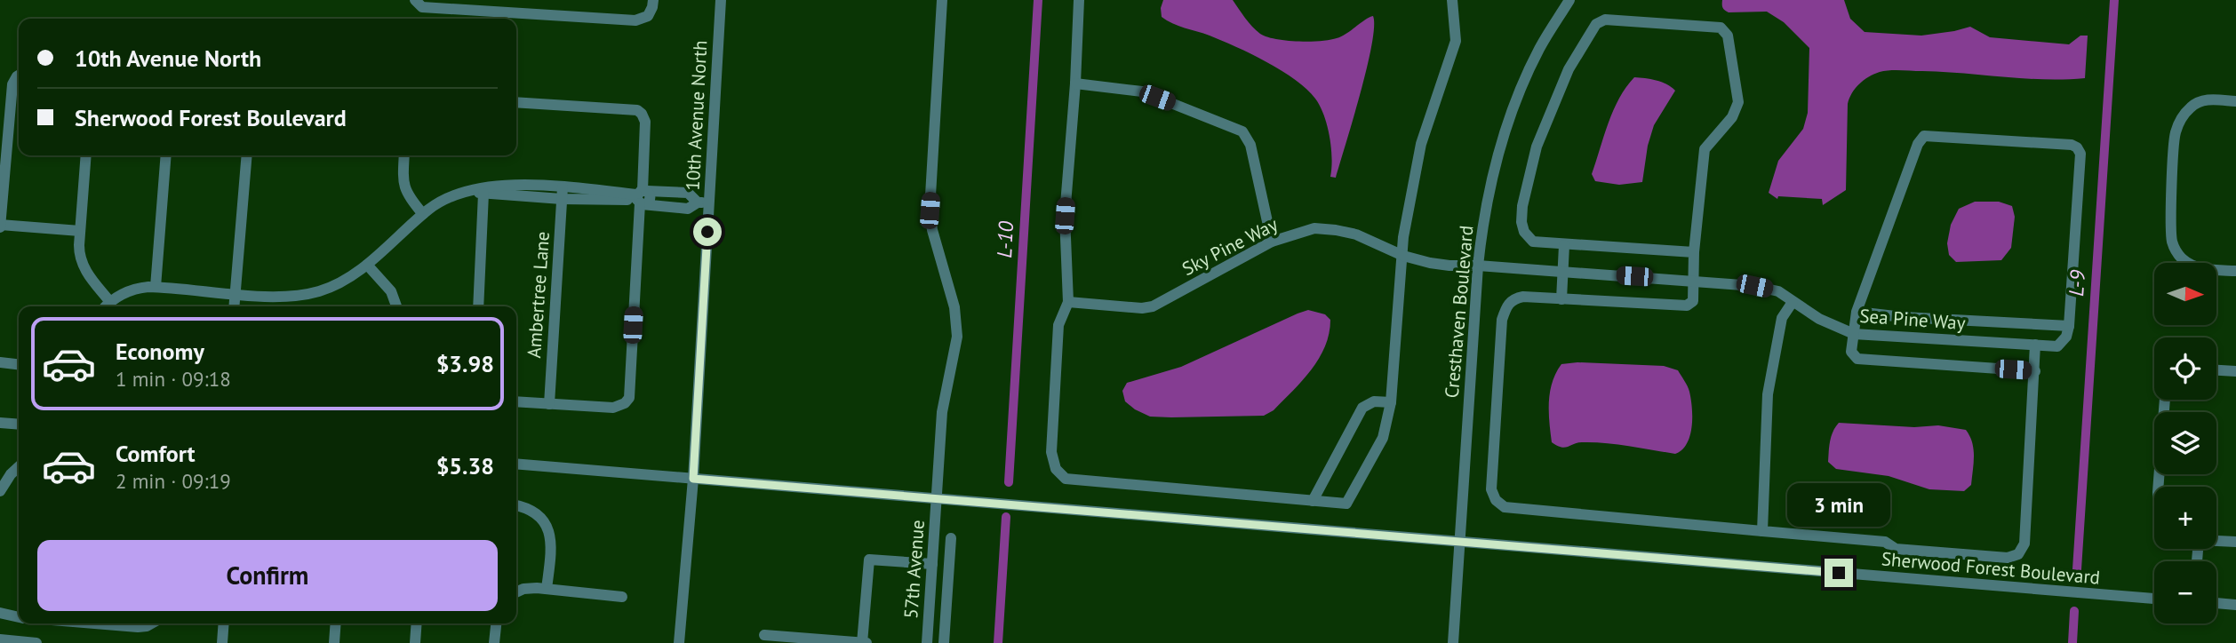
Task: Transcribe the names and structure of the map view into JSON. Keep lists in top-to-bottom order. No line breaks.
{"streets":{"street":["10th Avenue North","Sky Pine Way","Ambertree Lane","Cresthaven Boulevard","Sea Pine Way","Sherwood Forest Boulevard","57th Avenue"]},"crossings":[["10th Avenue North","Sherwood Forest Boulevard"],["Sky Pine Way","Cresthaven Boulevard"],["Sky Pine Way","Sea Pine Way"],["Cresthaven Boulevard","Sea Pine Way"],["Cresthaven Boulevard","Sherwood Forest Boulevard"],["Sherwood Forest Boulevard","57th Avenue"]],"water":["L-10","L-9"],"north":"right","page":{"banner":["10th Avenue North","Sherwood Forest Boulevard"],"map_buttons":["+","−"],"list":[{"name":"Economy","note":"1 min · 09:18","value":"$3.98"},{"name":"Comfort","note":"2 min · 09:19","value":"$5.38"}],"bubble":"3 min","buttons":"Confirm"}}
